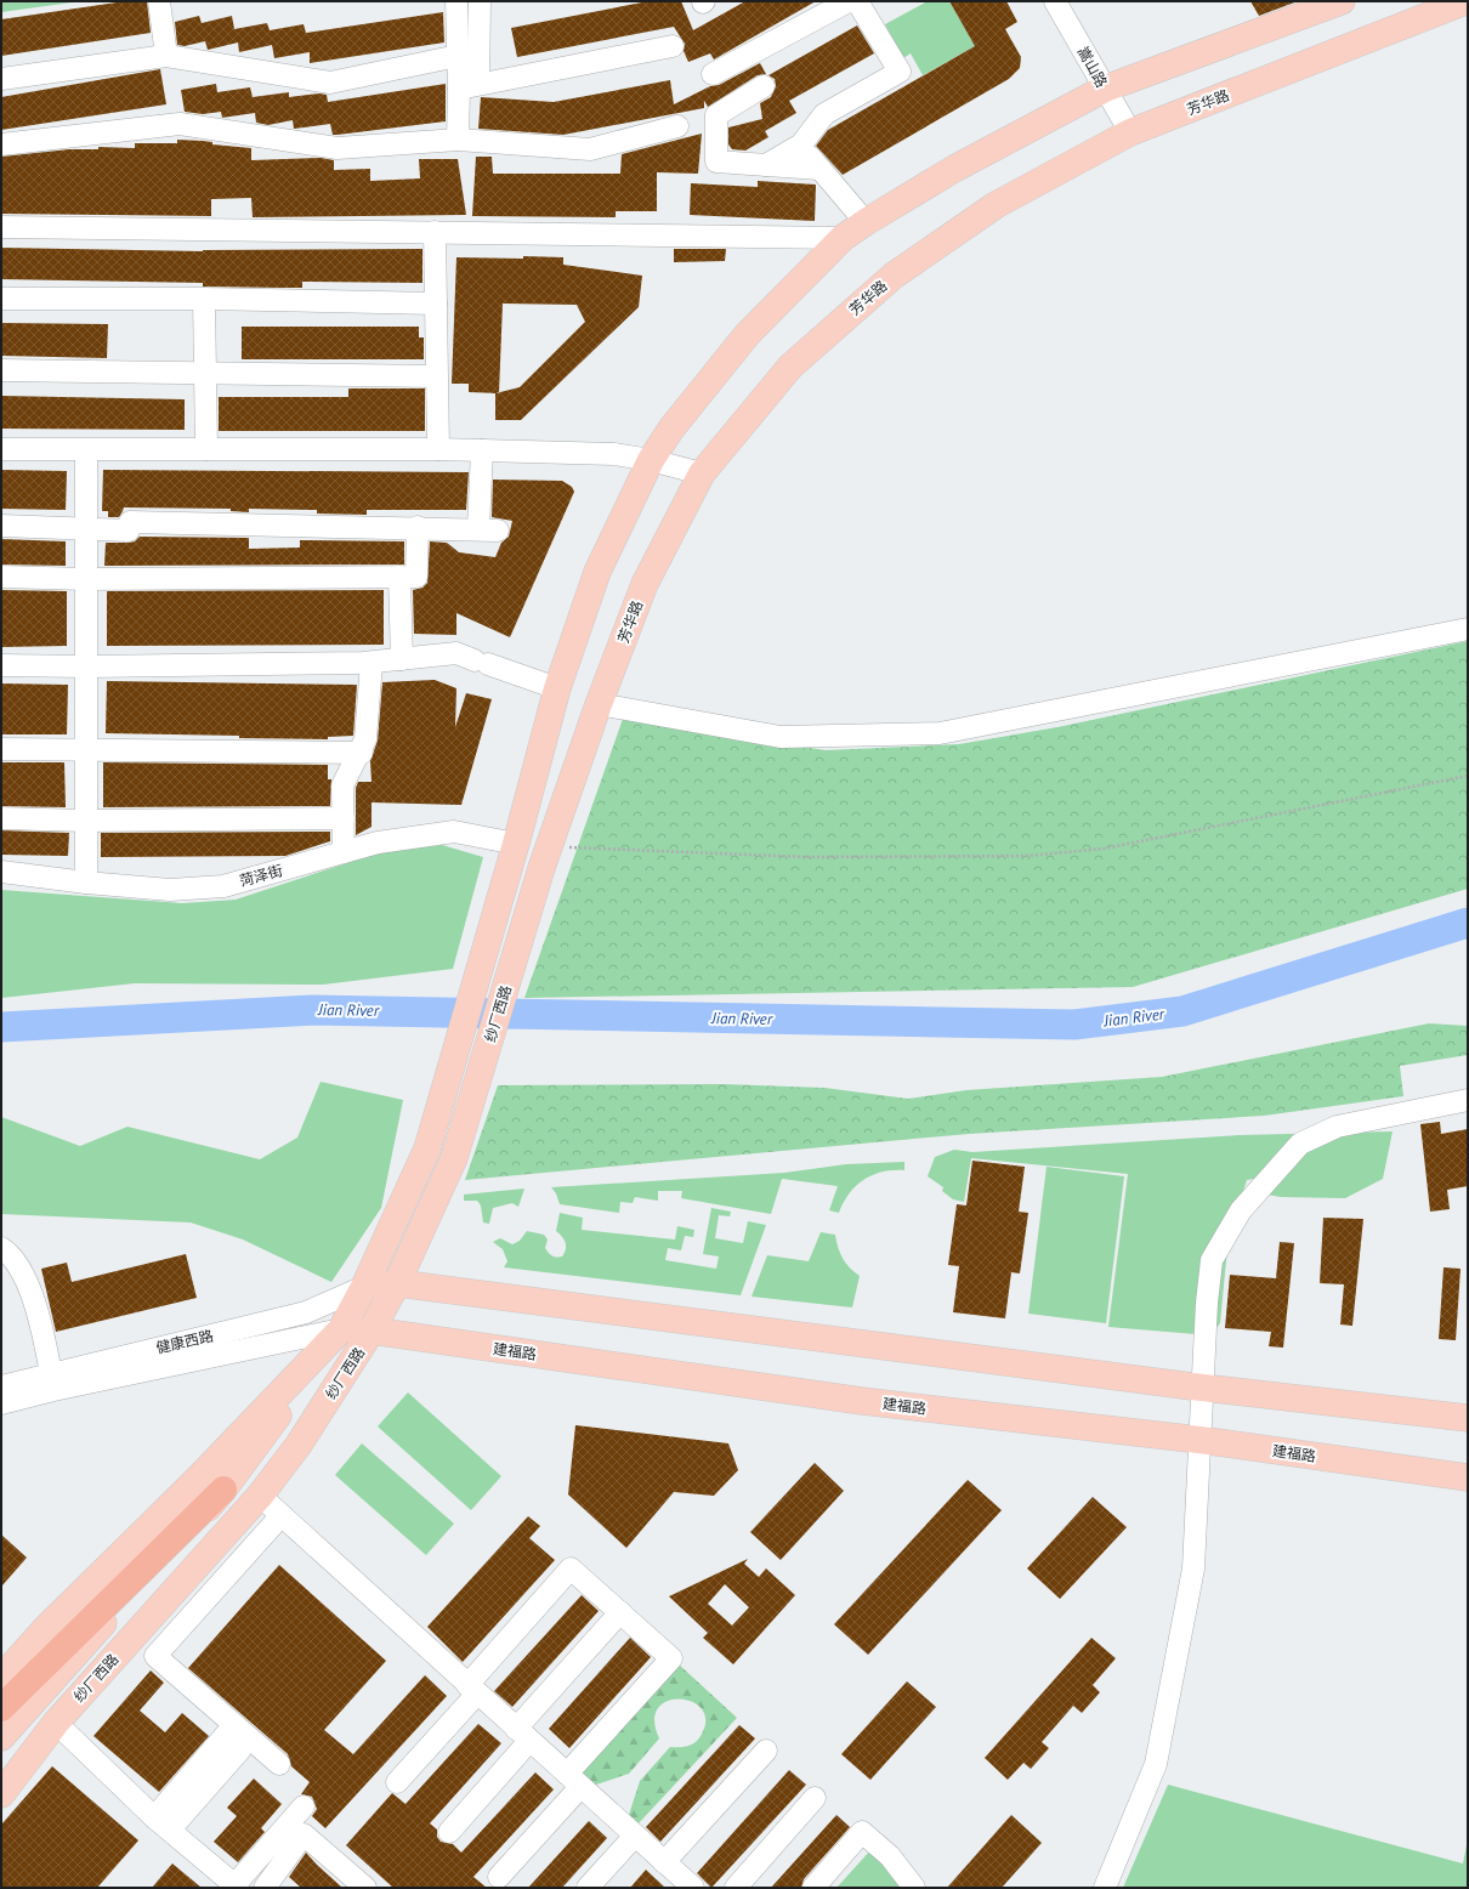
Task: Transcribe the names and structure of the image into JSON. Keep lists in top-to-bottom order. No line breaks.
{"streets":{"main road":["芳华路","纱厂西路","建福路"],"street":["嵩山路","菏泽街","健康西路"]},"crossings":[["嵩山路","芳华路"],["芳华路","纱厂西路"],["菏泽街","纱厂西路"],["纱厂西路","健康西路"],["纱厂西路","建福路"],["健康西路","建福路"]],"water":["Jian River"]}
